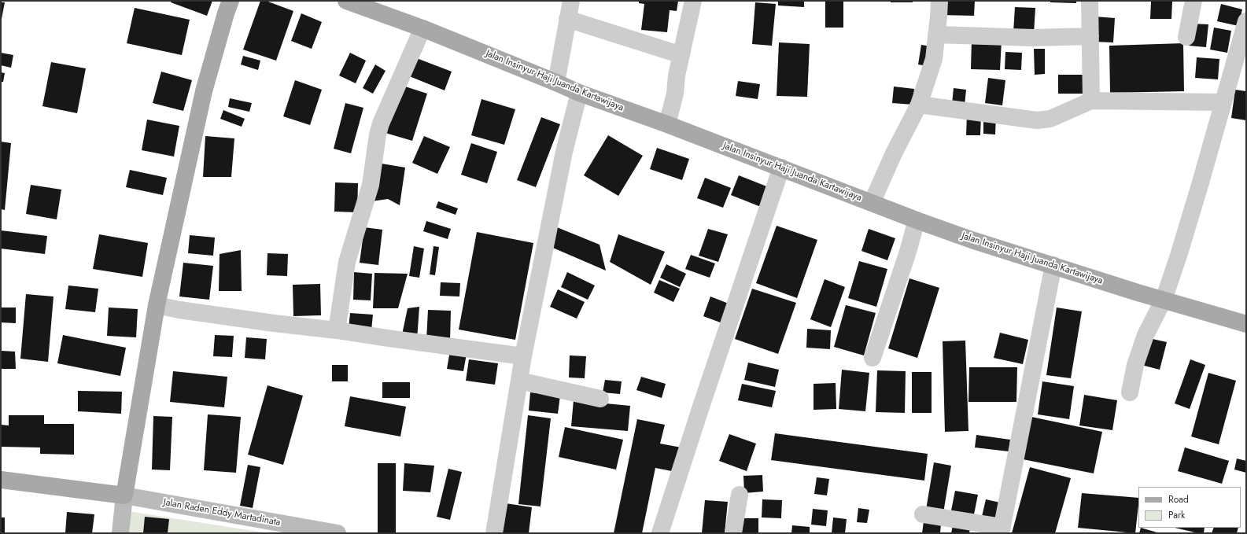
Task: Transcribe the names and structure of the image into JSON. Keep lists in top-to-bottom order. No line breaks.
{"streets":{"main road":["Jalan Insinyur Haji Juanda Kartawijaya","Jalan Raden Eddy Martadinata"]},"legend":["Road","Park"]}
